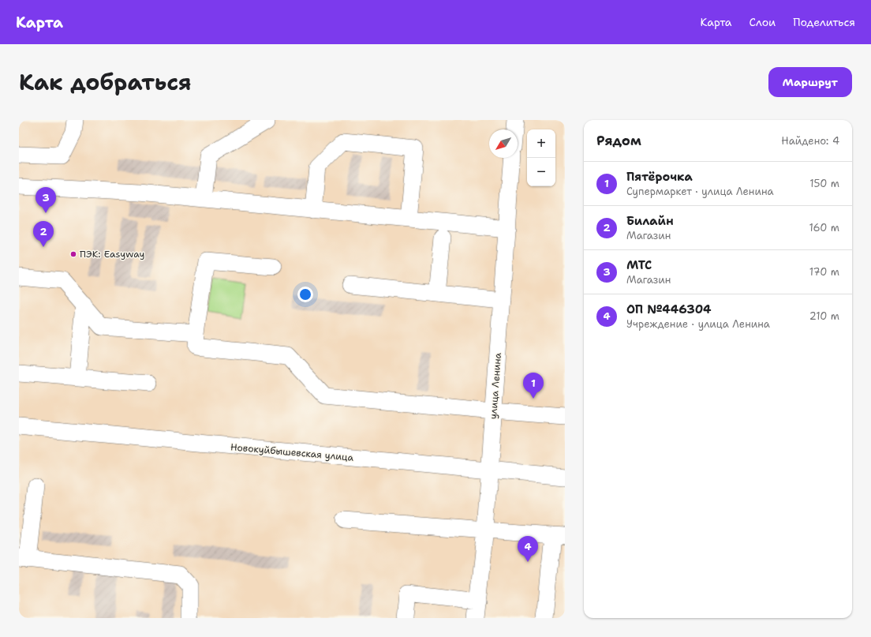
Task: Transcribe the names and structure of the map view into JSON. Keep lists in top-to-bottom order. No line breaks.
{"streets":{"street":["улица Ленина","Новокуйбышевская улица"]},"crossings":[["улица Ленина","Новокуйбышевская улица"]],"places":["ПЭК: Easyway"],"north":"bottom left","page":{"header":"Карта","nav":["Карта","Слои","Поделиться"],"title":"Как добраться","buttons":"Маршрут","heading":["Рядом","Найдено: 4"],"map_buttons":["+","−"],"list":[{"mark":"1","name":"Пятёрочка","note":"Супермаркет · улица Ленина","value":"150 m"},{"mark":"2","name":"Билайн","note":"Магазин","value":"160 m"},{"mark":"3","name":"МТС","note":"Магазин","value":"170 m"},{"mark":"4","name":"ОП №446304","note":"Учреждение · улица Ленина","value":"210 m"}],"pins":["3","2","1","4"]}}
